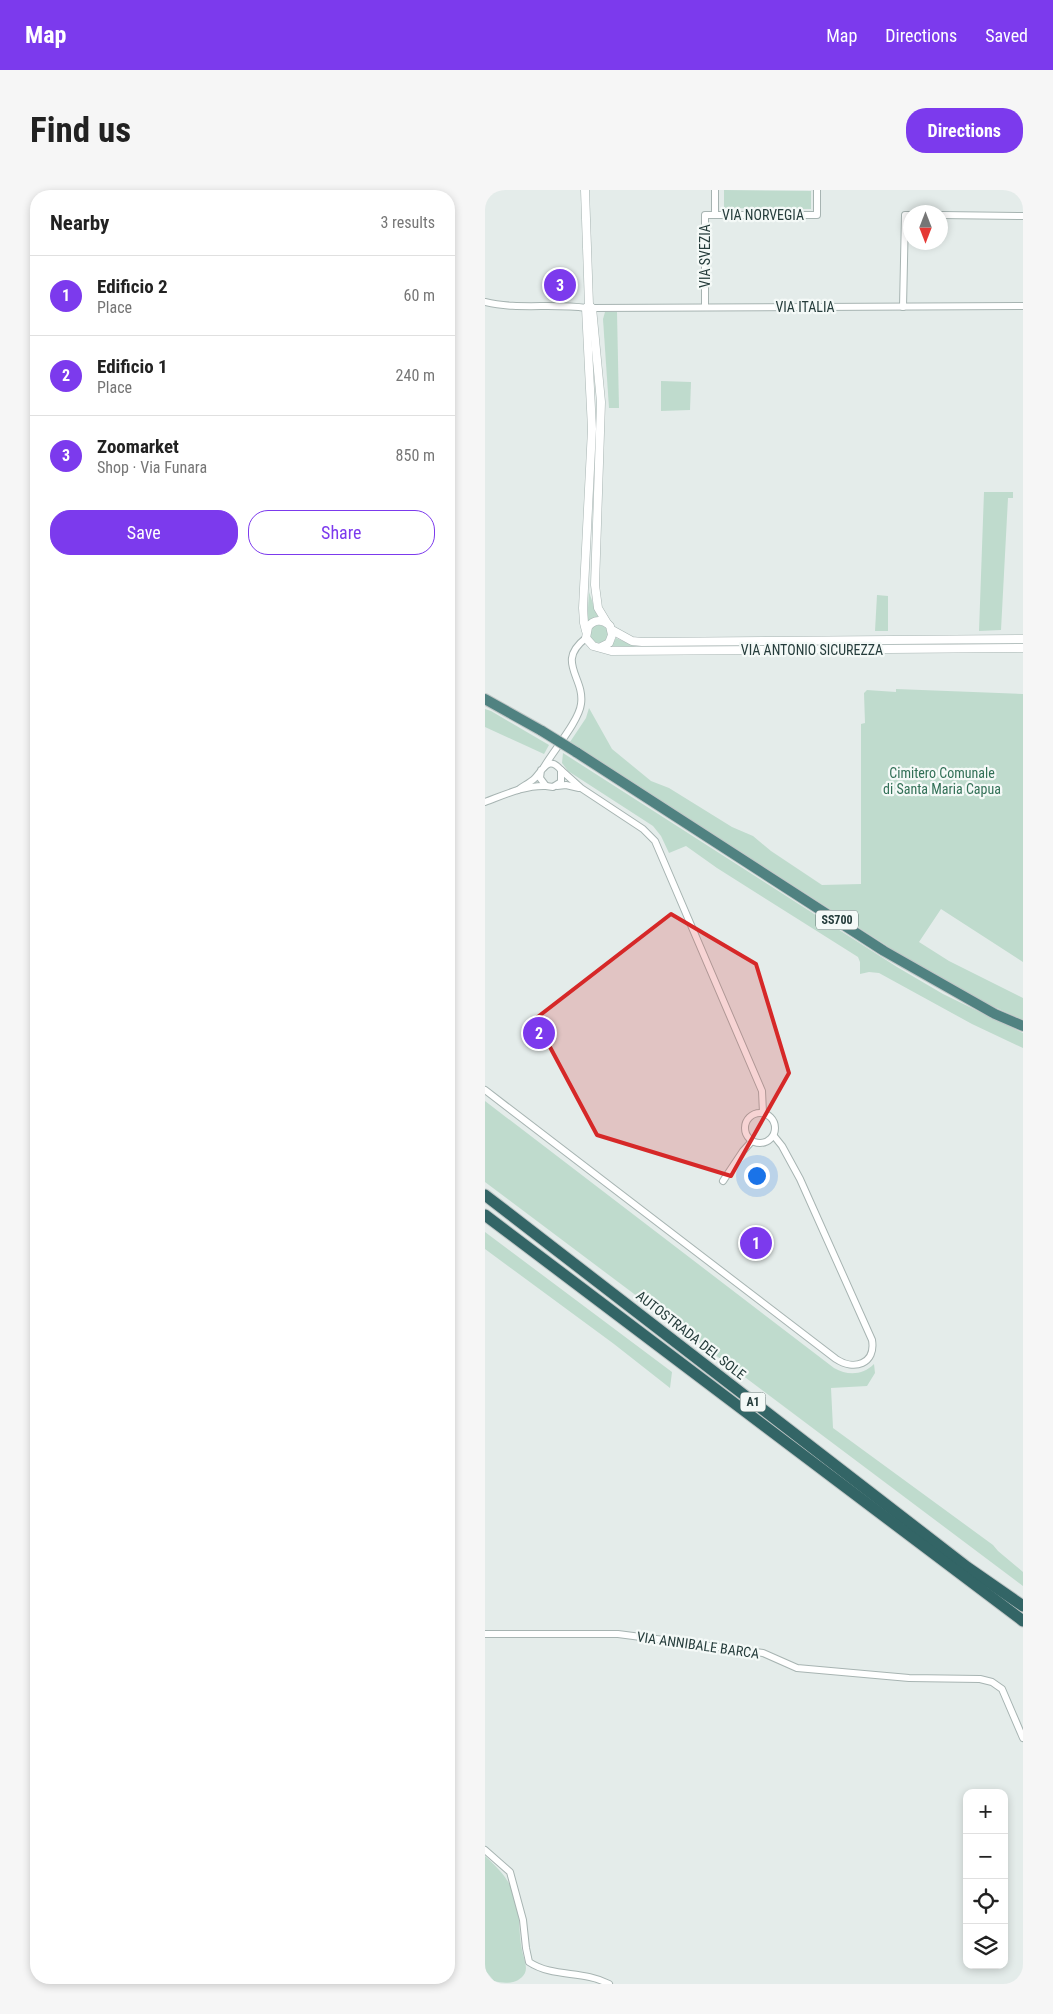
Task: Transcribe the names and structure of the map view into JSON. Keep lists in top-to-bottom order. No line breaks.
{"streets":{"highway":["SS700","AUTOSTRADA DEL SOLE","A1"],"street":["VIA NORVEGIA","VIA SVEZIA","VIA ITALIA","VIA ANTONIO SICUREZZA","VIA ANNIBALE BARCA"]},"crossings":[["VIA NORVEGIA","VIA SVEZIA"],["VIA SVEZIA","VIA ITALIA"]],"parks":["Cimitero Comunale di Santa Maria Capua"],"north":"bottom","page":{"header":"Map","nav":["Map","Directions","Saved"],"buttons":["Directions",["Save","Share"]],"title":"Find us","heading":["Nearby","3 results"],"list":[{"mark":"1","name":"Edificio 2","note":"Place","value":"60 m"},{"mark":"2","name":"Edificio 1","note":"Place","value":"240 m"},{"mark":"3","name":"Zoomarket","note":"Shop · Via Funara","value":"850 m"}],"pins":["3","2","1"],"map_buttons":["+","−"]}}
